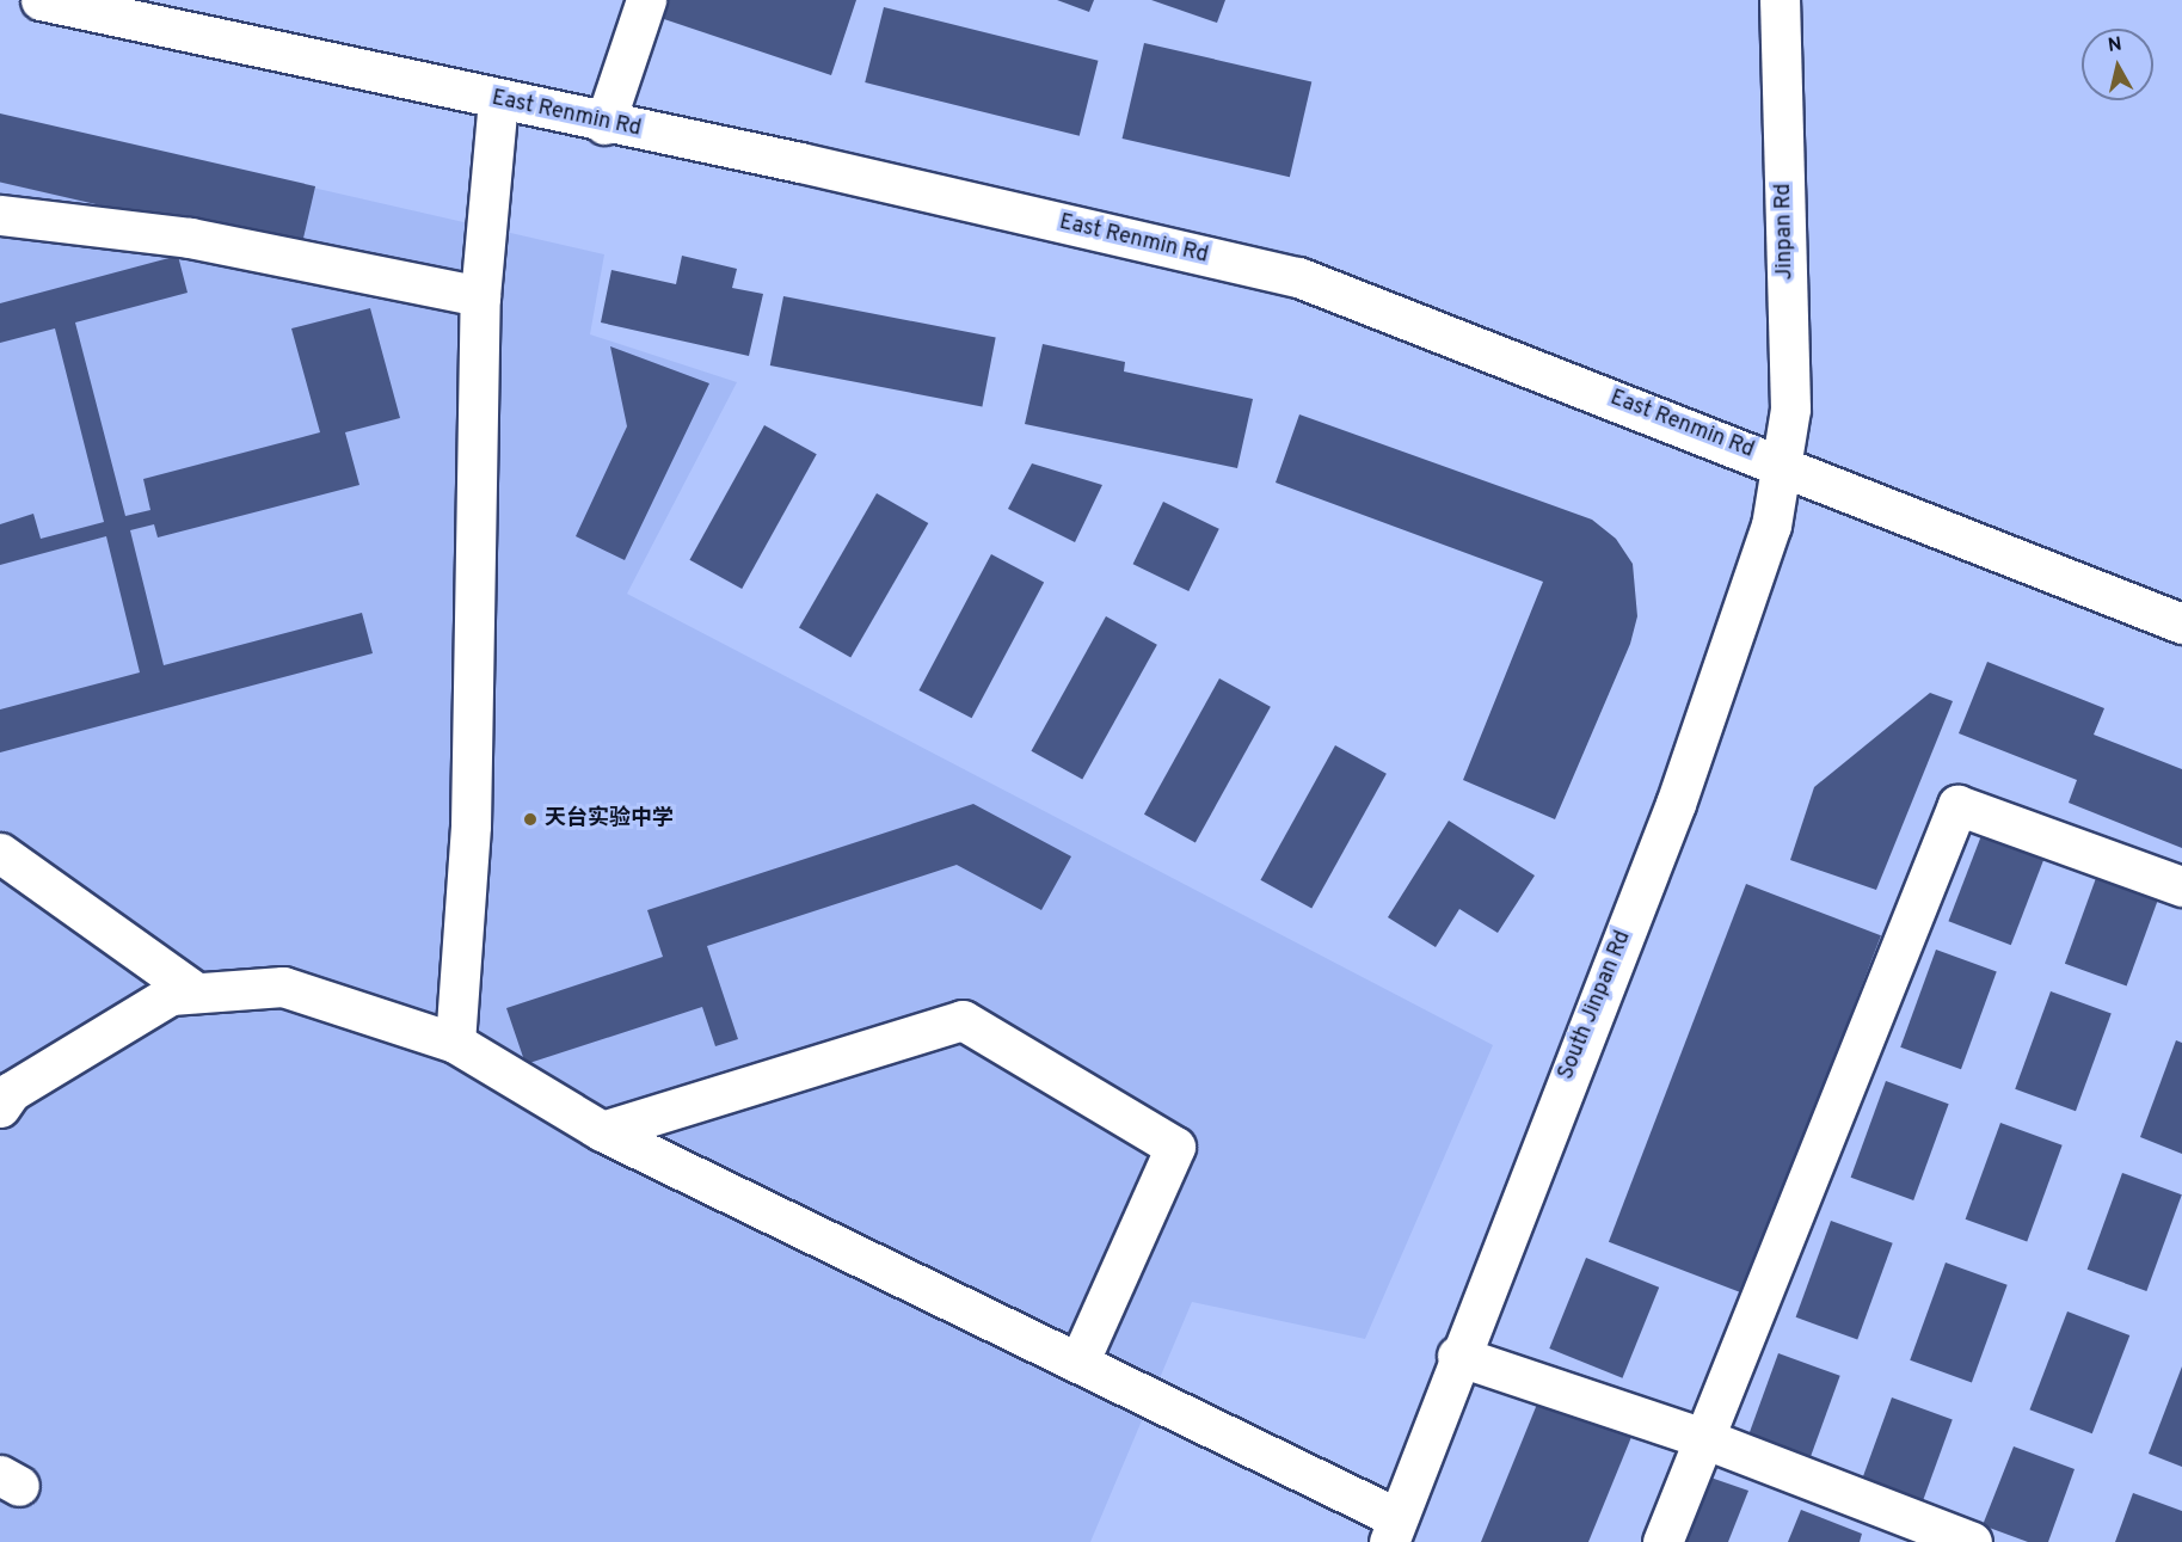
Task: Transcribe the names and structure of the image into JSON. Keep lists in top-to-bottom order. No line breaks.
{"streets":{"main road":["East Renmin Rd","Jinpan Rd","South Jinpan Rd"]},"crossings":[["East Renmin Rd","Jinpan Rd"],["East Renmin Rd","South Jinpan Rd"],["Jinpan Rd","South Jinpan Rd"]],"places":["天台实验中学"],"north":"top"}
